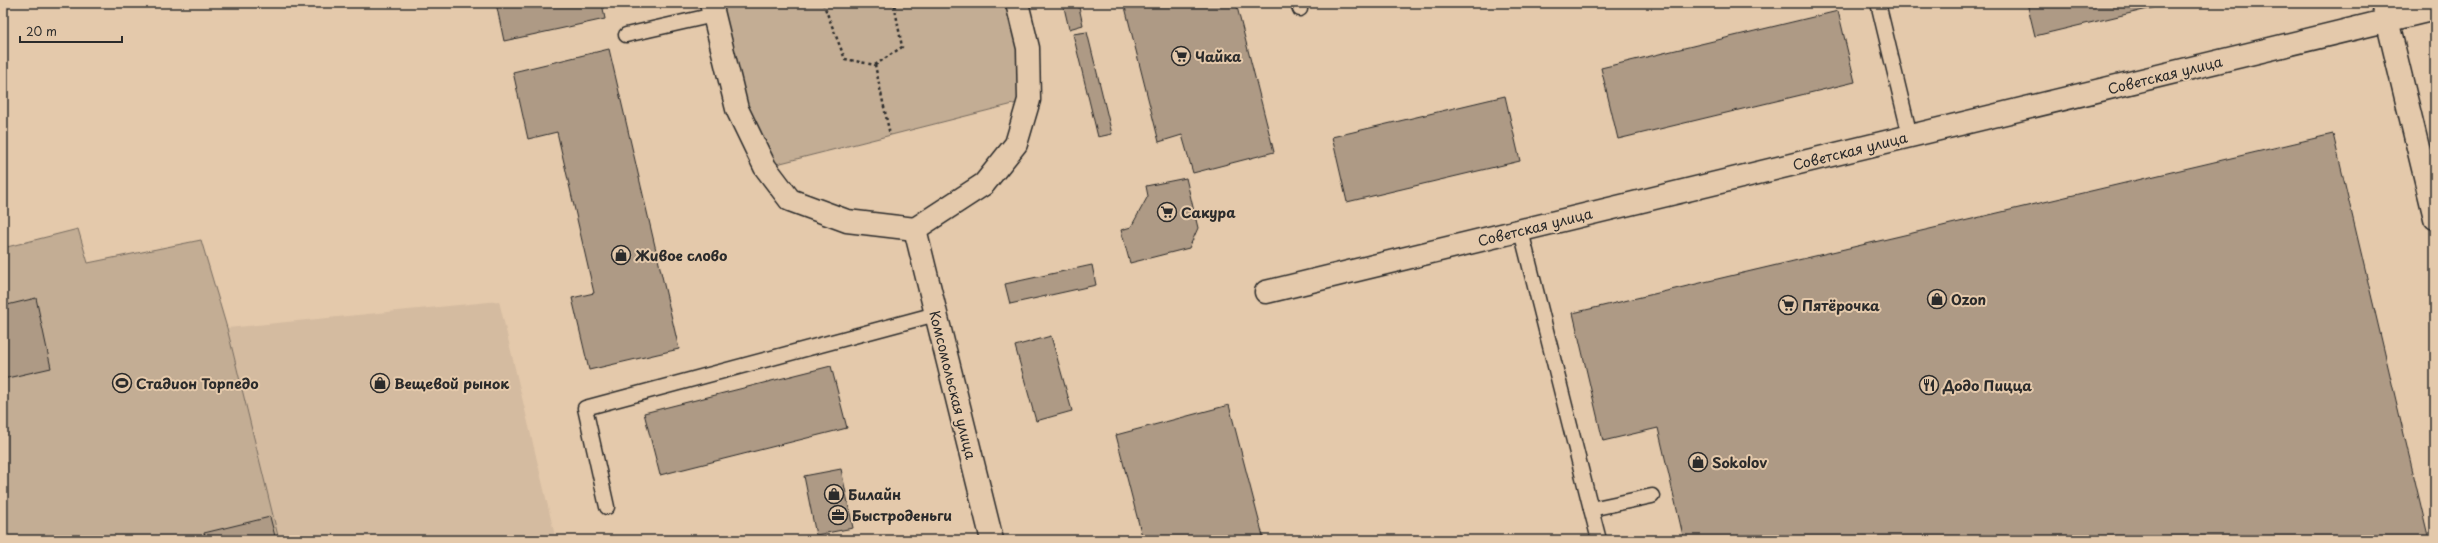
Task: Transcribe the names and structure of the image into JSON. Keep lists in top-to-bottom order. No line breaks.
{"streets":{"street":["Советская улица","Комсомольская улица"]},"places":{"supermarket":["Чайка","Сакура","Пятёрочка"],"shop":["Живое слово","Ozon","Вещевой рынок","Sokolov","Билайн"],"sports":["Стадион Торпедо"],"restaurant":["Додо Пицца"],"office":["Быстроденьги"]},"scale_bar":"20 m"}
